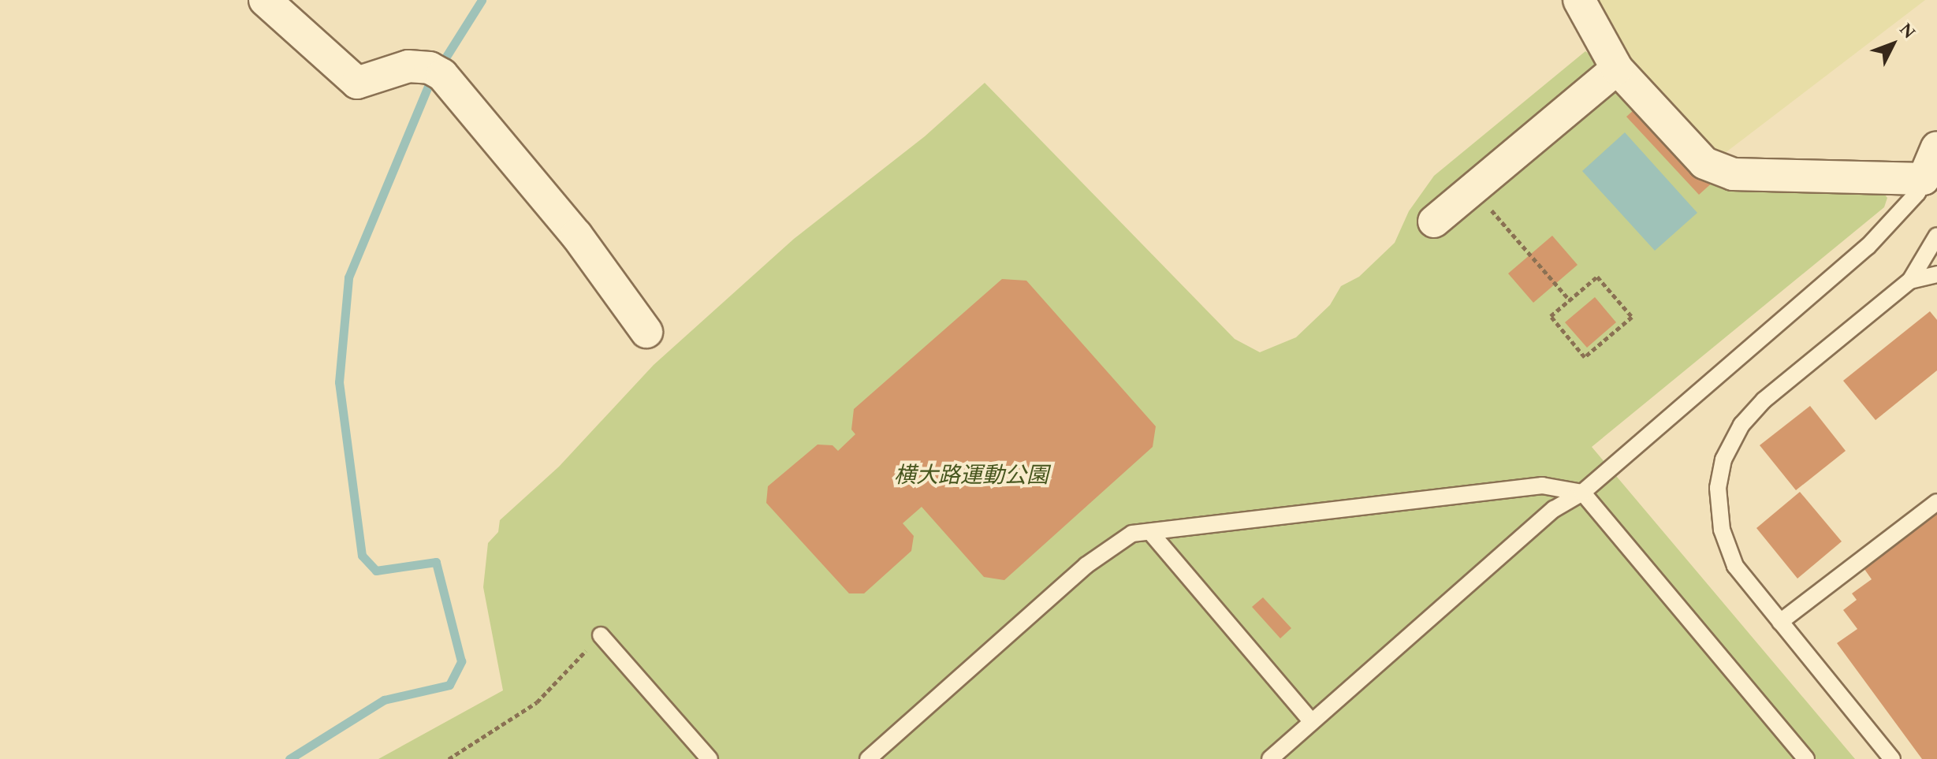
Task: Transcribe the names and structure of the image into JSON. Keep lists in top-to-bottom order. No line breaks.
{"parks":["横大路運動公園"],"north":"top right"}
